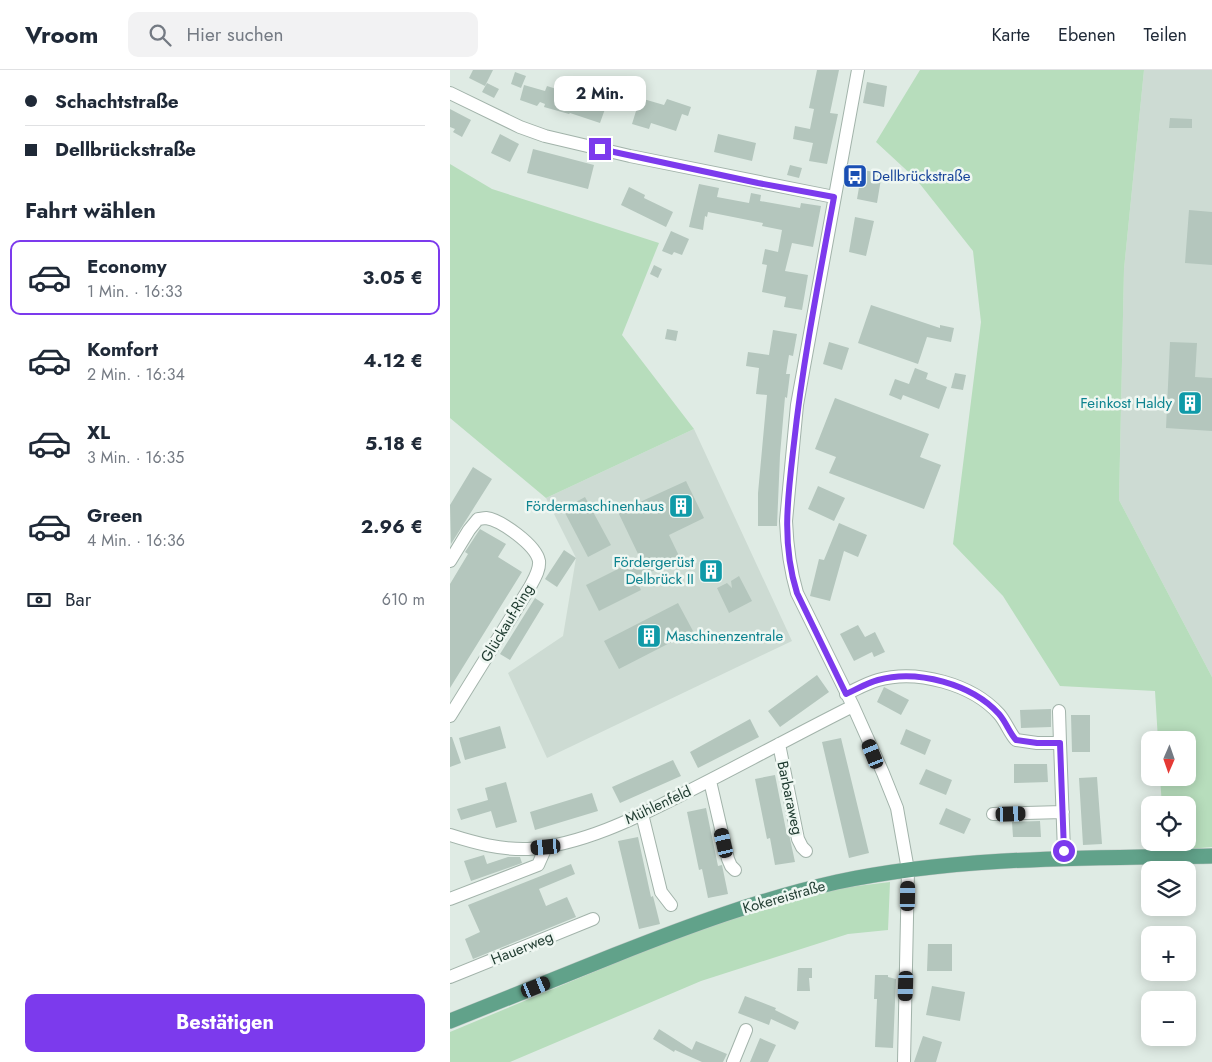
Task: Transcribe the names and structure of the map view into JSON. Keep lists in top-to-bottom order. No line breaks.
{"streets":{"main road":["Kokereistraße"],"street":["Glückauf-Ring","Barbaraweg","Mühlenfeld","Hauerweg"]},"crossings":[["Barbaraweg","Mühlenfeld"]],"places":{"bus stop":["Dellbrückstraße"],"building":["Feinkost Haldy","Fördermaschinenhaus","Fördergerüst Delbrück II","Maschinenzentrale"]},"north":"bottom","page":{"header":"Vroom","search":"Hier suchen","nav":["Karte","Ebenen","Teilen"],"banner":["Schachtstraße","Dellbrückstraße"],"bubble":"2 Min.","heading":"Fahrt wählen","list":[{"name":"Economy","note":"1 Min. · 16:33","value":"3.05 €"},{"name":"Komfort","note":"2 Min. · 16:34","value":"4.12 €"},{"name":"XL","note":"3 Min. · 16:35","value":"5.18 €"},{"name":"Green","note":"4 Min. · 16:36","value":"2.96 €"}],"pay":["Bar","610 m"],"map_buttons":["+","−"],"buttons":"Bestätigen"}}
